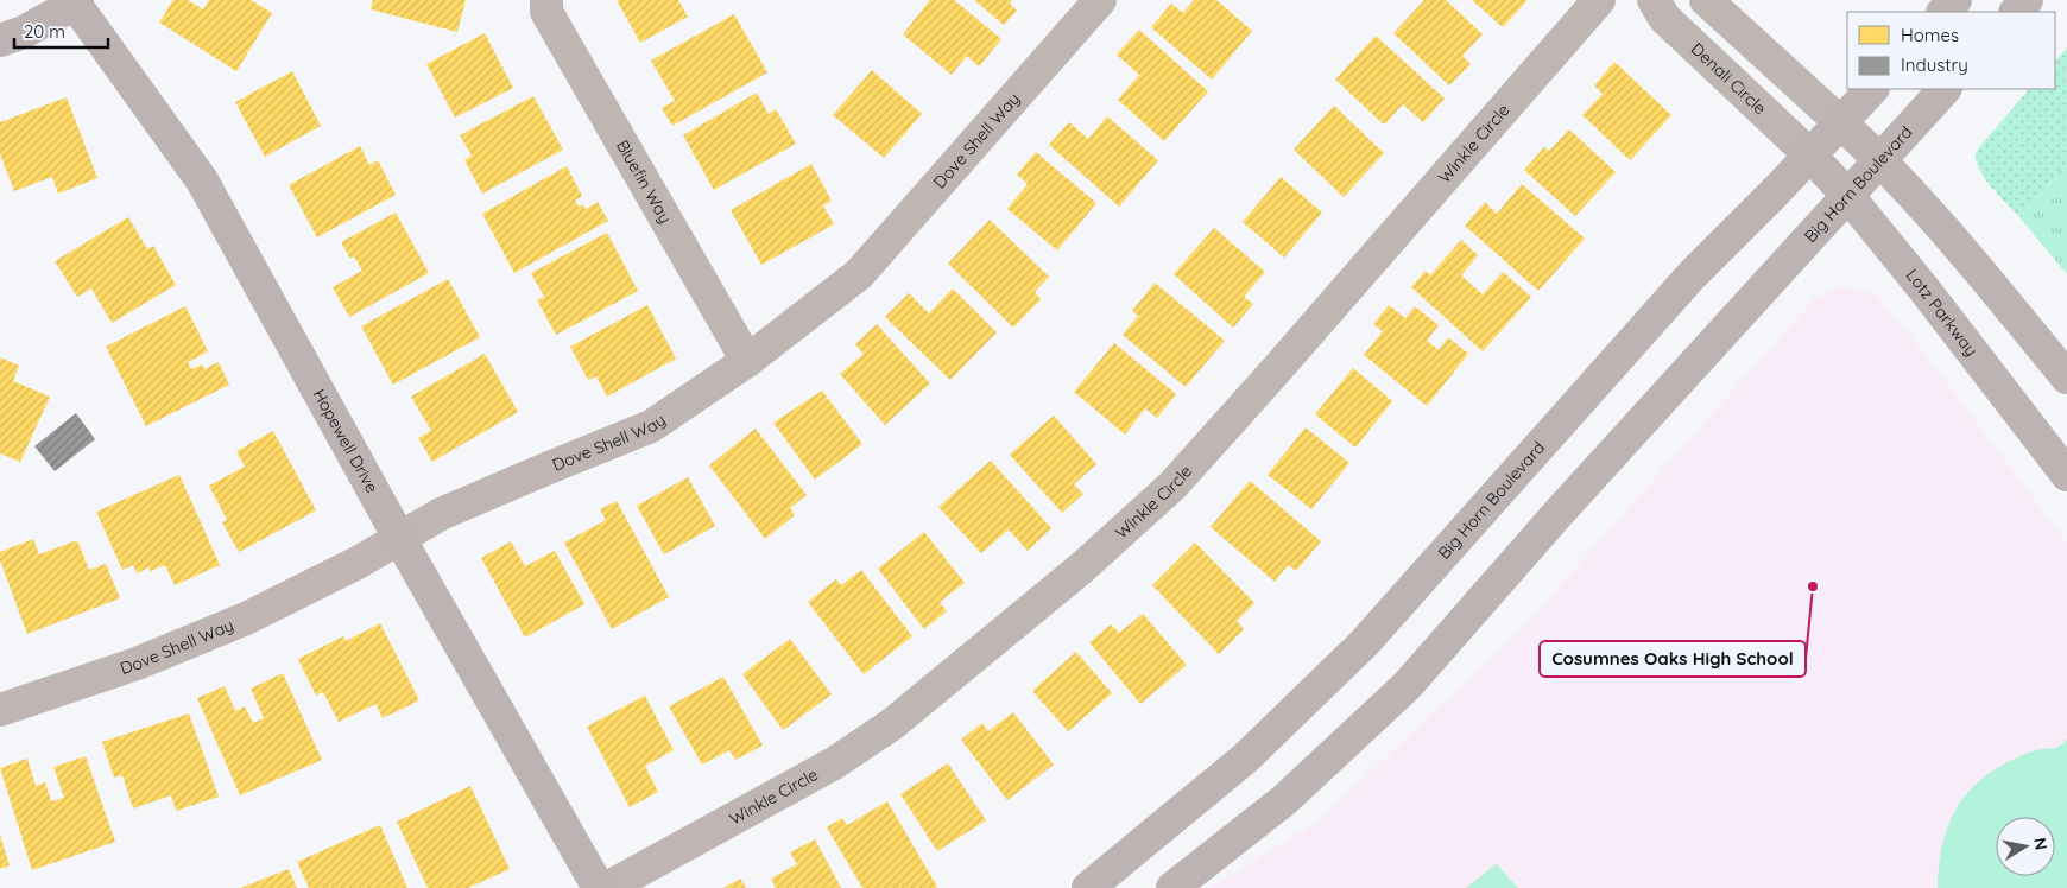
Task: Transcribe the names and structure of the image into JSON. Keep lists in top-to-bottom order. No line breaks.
{"streets":{"main road":["Big Horn Boulevard","Lotz Parkway","Hopewell Drive"],"street":["Denali Circle","Dove Shell Way","Winkle Circle","Bluefin Way"]},"crossings":[["Denali Circle","Big Horn Boulevard"],["Denali Circle","Lotz Parkway"],["Dove Shell Way","Bluefin Way"],["Dove Shell Way","Hopewell Drive"],["Big Horn Boulevard","Lotz Parkway"]],"places":["Cosumnes Oaks High School"],"legend":["Homes","Industry"],"scale_bar":"20 m","north":"right"}
